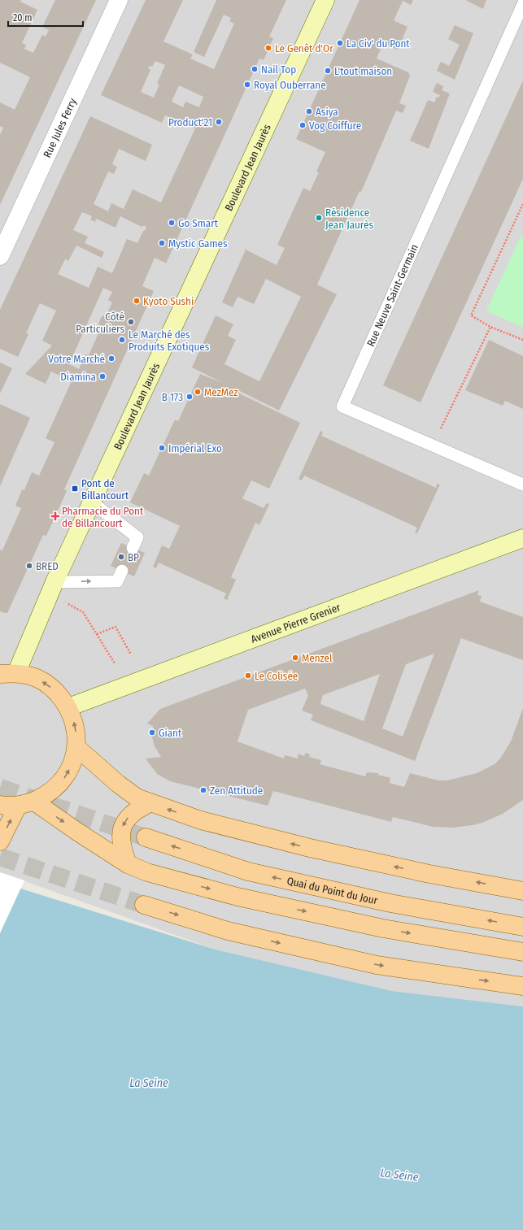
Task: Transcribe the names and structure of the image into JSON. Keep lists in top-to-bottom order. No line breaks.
{"streets":{"main road":["Quai du Point du Jour"],"street":["Rue Jules Ferry","Boulevard Jean Jaurès","Avenue Pierre Grenier"],"lane":["Rue Neuve Saint-Germain"]},"water":["La Seine"],"places":{"other":["La Civ' du Pont","Le Genêt d'Or","Nail Top","L'tout maison","Royal Ouberrane","Asiya","Product'21","Vog Coiffure","Résidence Jean Jaurès","Go Smart","Mystic Games","Kyoto Sushi","Côté Particuliers","Le Marché des Produits Exotiques","Votre Marché","Diamina","MezMez","B 173","Impérial Exo","BP","BRED","Menzel","Le Colisée","Giant","Zen Attitude"],"transit":["Pont de Billancourt"],"health":["Pharmacie du Pont de Billancourt"]},"scale_bar":"20 m"}
